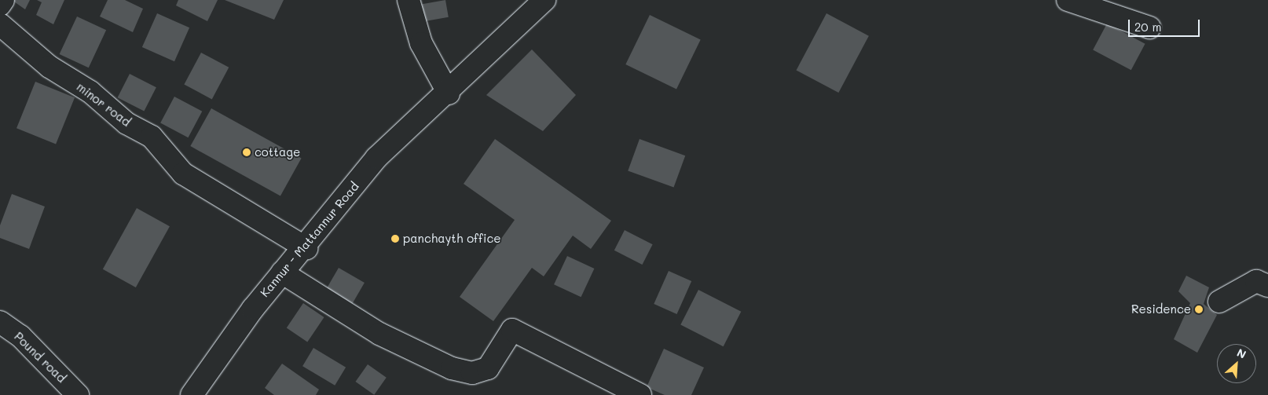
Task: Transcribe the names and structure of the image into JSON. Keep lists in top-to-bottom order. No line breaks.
{"streets":{"street":["minor road","Kannur - Mattannur Road","Pound road"]},"crossings":[["minor road","Kannur - Mattannur Road"]],"places":["cottage","panchayth office","Residence"],"scale_bar":"20 m","north":"top right"}
